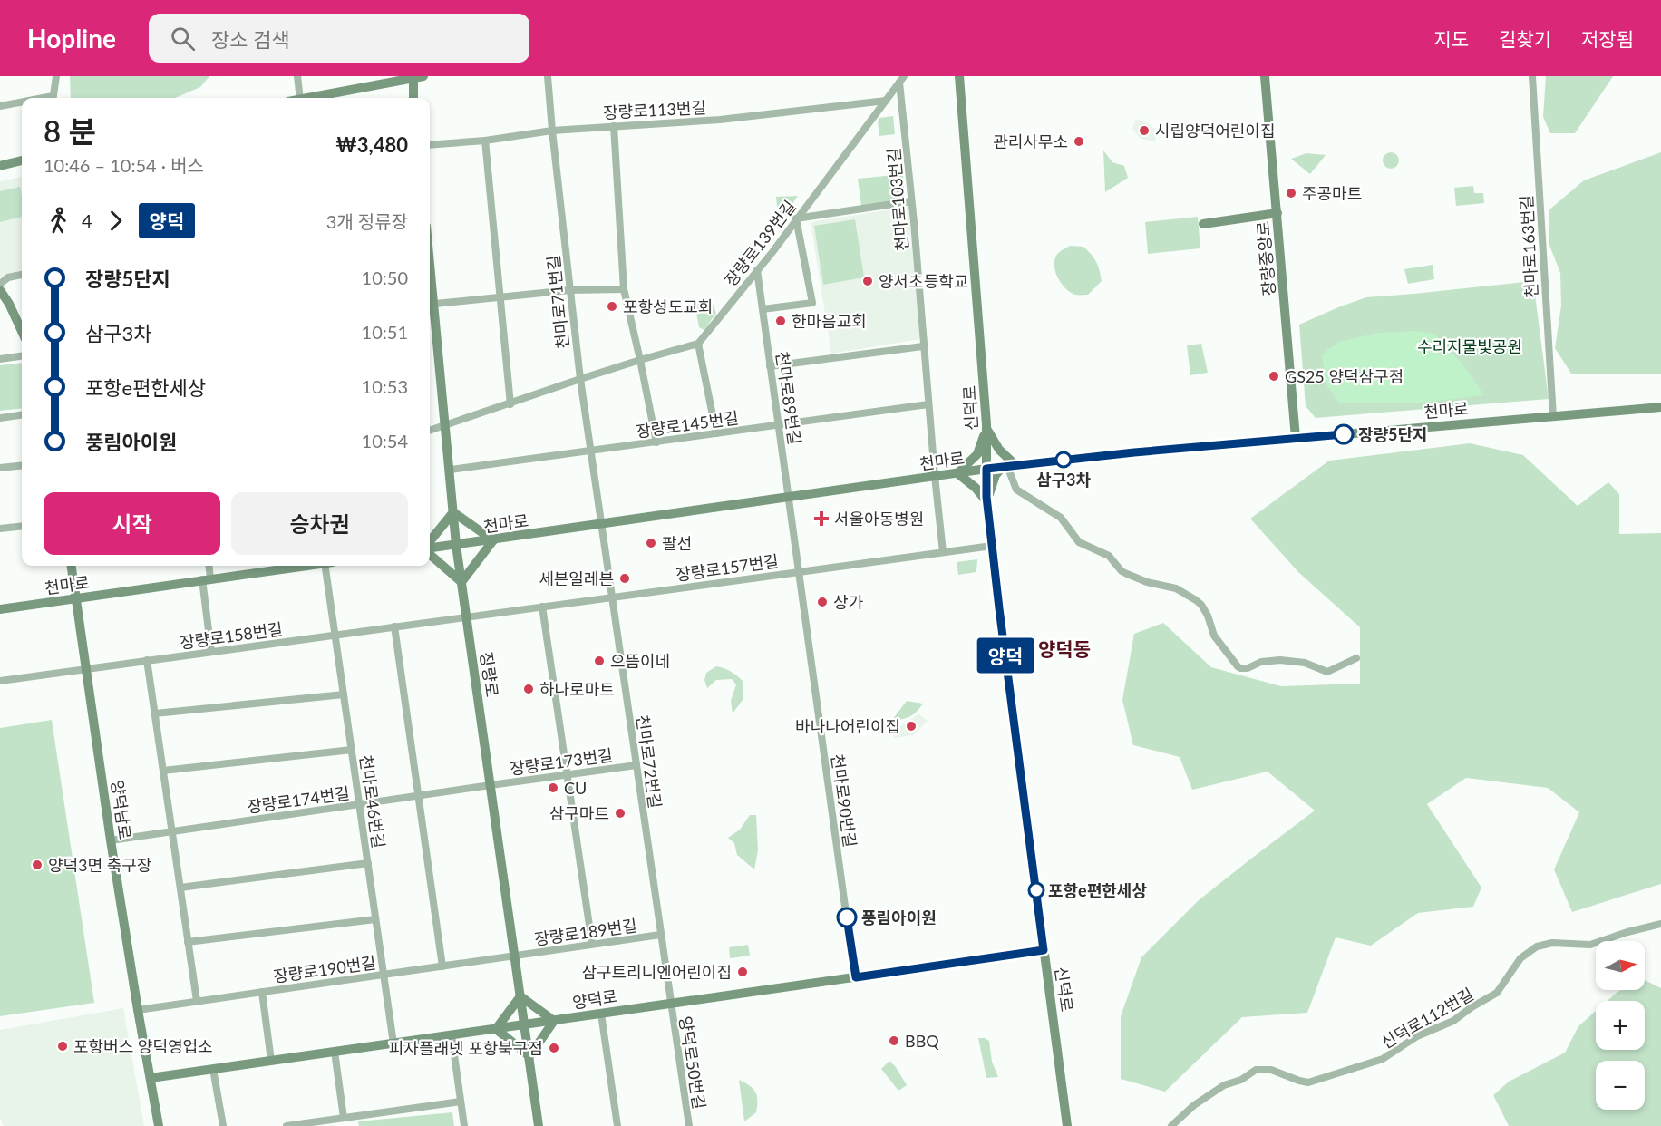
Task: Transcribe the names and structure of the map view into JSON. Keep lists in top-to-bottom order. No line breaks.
{"streets":{"street":["장량로113번길","천마로103번길","장량로139번길","천마로163번길","장량중앙로","천마로71번길","천마로89번길","신덕로","천마로","장량로145번길","장량로157번길","장량로158번길","장량로","장량로173번길","천마로72번길","장량로174번길","천마로90번길","천마로46번길","양덕남로","장량로189번길","장량로190번길","양덕로","신덕로112번길","양덕로50번길"]},"crossings":[["장량로113번길","장량로139번길"],["장량로113번길","천마로71번길"],["천마로103번길","장량로139번길"],["천마로103번길","천마로"],["천마로103번길","장량로145번길"],["천마로103번길","장량로157번길"],["장량로139번길","천마로89번길"],["천마로163번길","천마로"],["장량중앙로","천마로"],["천마로71번길","천마로"],["천마로71번길","장량로145번길"],["천마로71번길","천마로72번길"],["천마로89번길","천마로"],["천마로89번길","장량로145번길"],["천마로89번길","천마로90번길"],["신덕로","천마로"],["신덕로","장량로157번길"],["신덕로","양덕로"],["천마로","장량로"],["천마로","천마로72번길"],["천마로","천마로90번길"],["천마로","양덕남로"],["장량로145번길","장량로"],["장량로157번길","장량로158번길"],["장량로157번길","장량로"],["장량로157번길","천마로72번길"],["장량로157번길","천마로90번길"],["장량로158번길","장량로"],["장량로158번길","천마로46번길"],["장량로158번길","양덕남로"],["장량로","장량로173번길"],["장량로","장량로174번길"],["장량로","장량로189번길"],["장량로","장량로190번길"],["장량로","양덕로"],["장량로173번길","천마로72번길"],["장량로173번길","장량로174번길"],["천마로72번길","장량로189번길"],["천마로72번길","양덕로"],["천마로72번길","양덕로50번길"],["장량로174번길","천마로46번길"],["장량로174번길","양덕남로"],["천마로90번길","양덕로"],["천마로46번길","장량로190번길"],["천마로46번길","양덕로"],["양덕남로","장량로190번길"],["양덕남로","양덕로"],["장량로189번길","장량로190번길"],["양덕로","양덕로50번길"]],"districts":["양덕동"],"parks":["수리지물빛공원"],"places":{"other":["시립양덕어린이집","관리사무소","주공마트","양서초등학교","포항성도교회","한마음교회","GS25 양덕삼구점","장량5단지","삼구3차","팔선","세븐일레븐","상가","으뜸이네","하나로마트","바나나어린이집","CU","삼구마트","양덕3면 축구장","포항e편한세상","풍림아이원","삼구트리니엔어린이집","BBQ","포항버스 양덕영업소","피자플래넷 포항북구점"],"health":["서울아동병원"]},"lines":["bus line 양덕"],"north":"right","page":{"header":"Hopline","search":"장소 검색","nav":["지도","길찾기","저장됨"],"on_map":"양덕","heading":["8 분","10:46 – 10:54 · 버스","₩3,480"],"legs":["4","양덕","3개 정류장"],"list":[{"name":"장량5단지","value":"10:50"},{"name":"삼구3차","value":"10:51"},{"name":"포항e편한세상","value":"10:53"},{"name":"풍림아이원","value":"10:54"}],"buttons":["시작","승차권"],"map_buttons":["+","−"]}}
